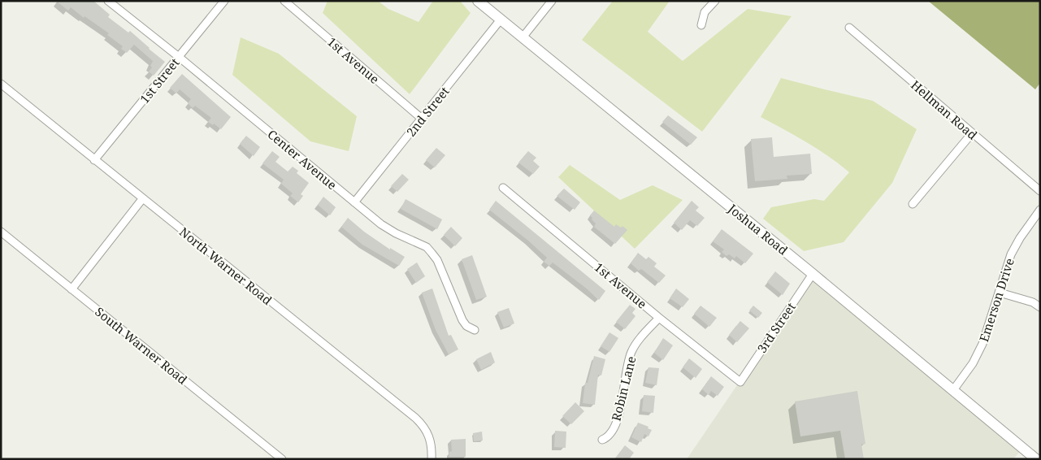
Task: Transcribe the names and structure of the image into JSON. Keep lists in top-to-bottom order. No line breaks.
{"streets":{"main road":["Joshua Road"],"street":["1st Avenue","1st Street","Hellman Road","2nd Street","Center Avenue","North Warner Road","Emerson Drive","3rd Street","South Warner Road","Robin Lane"]},"crossings":[["1st Avenue","2nd Street"],["1st Avenue","3rd Street"],["1st Avenue","Robin Lane"],["1st Street","Center Avenue"],["1st Street","North Warner Road"],["2nd Street","Center Avenue"],["2nd Street","Joshua Road"],["Joshua Road","Emerson Drive"],["Joshua Road","3rd Street"]]}
